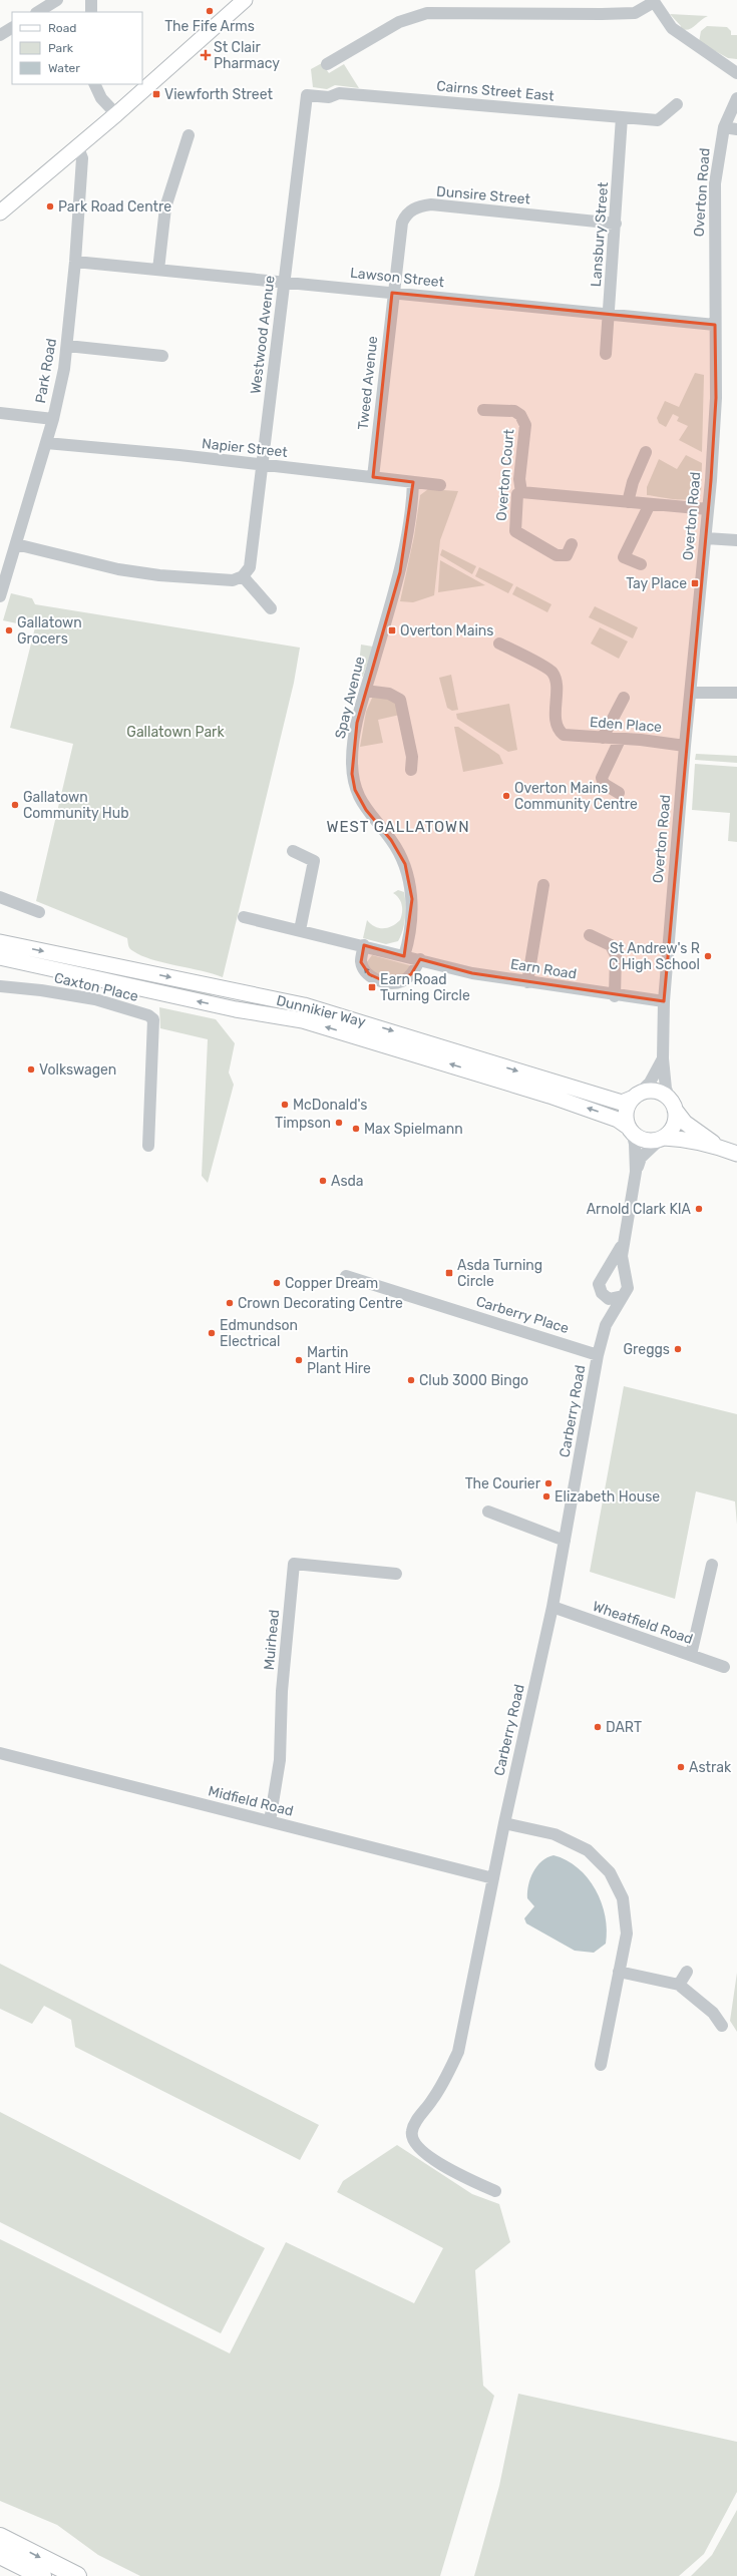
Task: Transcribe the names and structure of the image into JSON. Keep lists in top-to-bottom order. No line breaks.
{"streets":{"main road":["Dunnikier Way"],"street":["Cairns Street East","Overton Road","Dunsire Street","Lansbury Street","Lawson Street","Westwood Avenue","Park Road","Tweed Avenue","Napier Street","Overton Court","Spay Avenue","Eden Place","Earn Road","Caxton Place","Carberry Place","Carberry Road","Wheatfield Road","Muirhead","Midfield Road"]},"crossings":[["Cairns Street East","Lansbury Street"],["Cairns Street East","Westwood Avenue"],["Overton Road","Lawson Street"],["Overton Road","Eden Place"],["Overton Road","Earn Road"],["Overton Road","Dunnikier Way"],["Overton Road","Carberry Road"],["Dunsire Street","Lansbury Street"],["Dunsire Street","Lawson Street"],["Dunsire Street","Tweed Avenue"],["Lansbury Street","Lawson Street"],["Lawson Street","Westwood Avenue"],["Lawson Street","Park Road"],["Lawson Street","Tweed Avenue"],["Westwood Avenue","Napier Street"],["Park Road","Napier Street"],["Tweed Avenue","Napier Street"],["Napier Street","Spay Avenue"],["Spay Avenue","Earn Road"],["Dunnikier Way","Carberry Road"],["Carberry Place","Carberry Road"],["Carberry Road","Wheatfield Road"],["Carberry Road","Midfield Road"],["Muirhead","Midfield Road"]],"districts":["WEST GALLATOWN"],"parks":["Gallatown Park"],"places":{"other":["The Fife Arms","Park Road Centre","Gallatown Grocers","Overton Mains Community Centre","Gallatown Community Hub","St Andrew's R C High School","Volkswagen","McDonald's","Timpson","Max Spielmann","Asda","Arnold Clark KIA","Copper Dream","Crown Decorating Centre","Edmundson Electrical","Greggs","Martin Plant Hire","Club 3000 Bingo","The Courier","Elizabeth House","DART","Astrak"],"health":["St Clair Pharmacy"],"transit":["Viewforth Street","Tay Place","Overton Mains","Earn Road Turning Circle","Asda Turning Circle"]},"legend":["Road","Park","Water"]}
